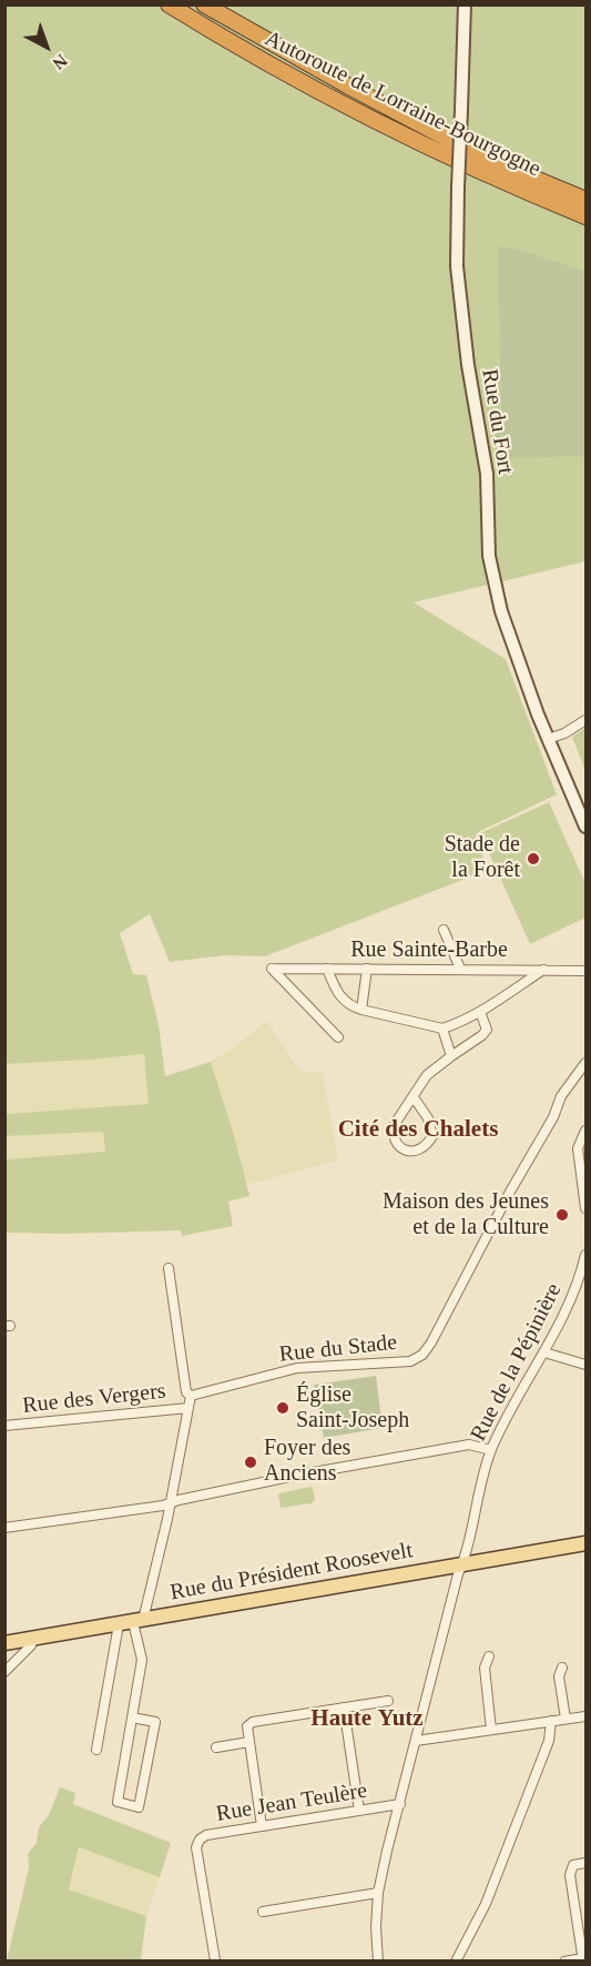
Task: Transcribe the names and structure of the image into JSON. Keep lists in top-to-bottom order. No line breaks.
{"streets":{"highway":["Autoroute de Lorraine-Bourgogne"],"main road":["Rue du Président Roosevelt"],"street":["Rue du Fort","Rue Sainte-Barbe","Rue du Stade","Rue de la Pépinière","Rue des Vergers","Rue Jean Teulère"]},"crossings":[["Rue de la Pépinière","Rue du Président Roosevelt"],["Rue de la Pépinière","Rue Jean Teulère"]],"districts":["Cité des Chalets","Haute Yutz"],"places":["Stade de la Forêt","Maison des Jeunes et de la Culture","Église Saint-Joseph","Foyer des Anciens"],"north":"bottom right"}
